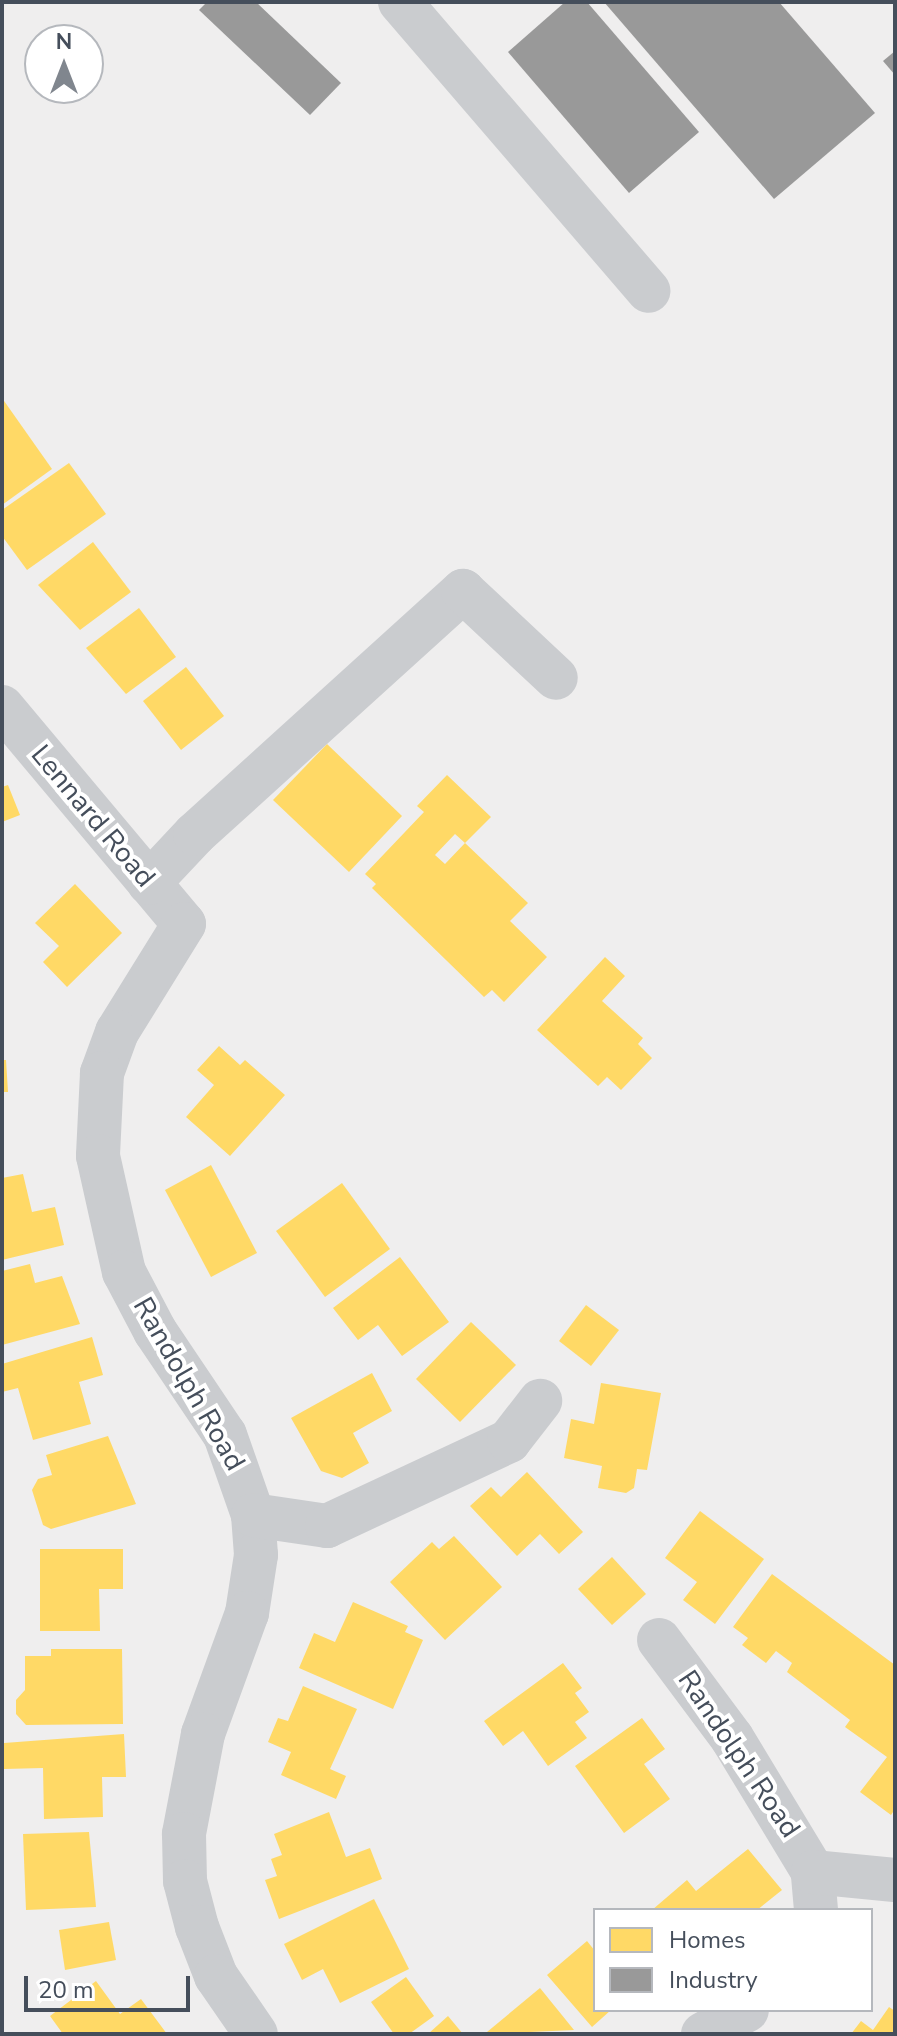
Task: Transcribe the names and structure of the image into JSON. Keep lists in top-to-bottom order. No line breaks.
{"streets":{"street":["Lennard Road","Randolph Road"]},"crossings":[["Lennard Road","Randolph Road"]],"legend":["Homes","Industry"],"scale_bar":"20 m","north":"top"}
